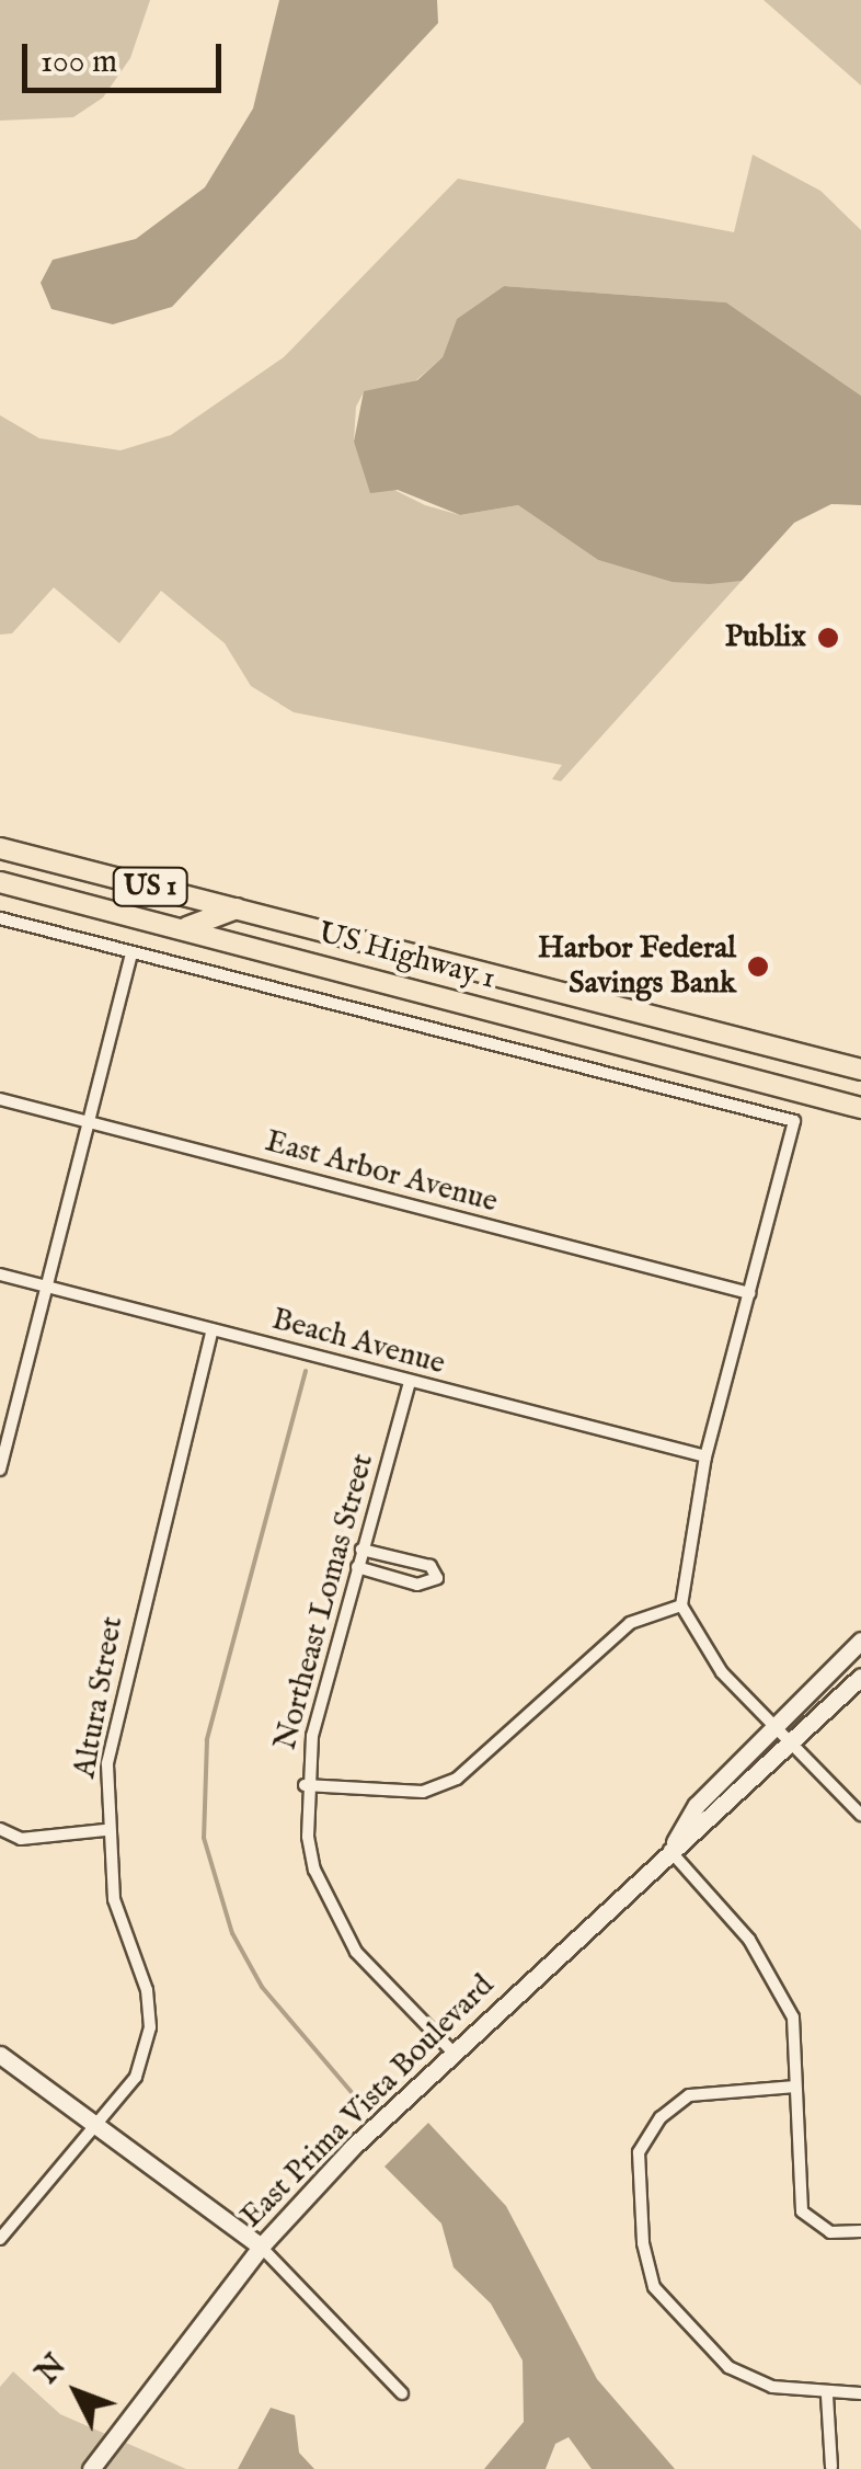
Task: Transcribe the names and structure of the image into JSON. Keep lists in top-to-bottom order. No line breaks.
{"streets":{"main road":["US 1","US Highway 1","East Prima Vista Boulevard"],"street":["East Arbor Avenue","Beach Avenue","Northeast Lomas Street","Altura Street"]},"crossings":[["Beach Avenue","Northeast Lomas Street"],["Beach Avenue","Altura Street"],["Northeast Lomas Street","East Prima Vista Boulevard"]],"places":["Publix","Harbor Federal Savings Bank"],"scale_bar":"100 m","north":"top left"}
